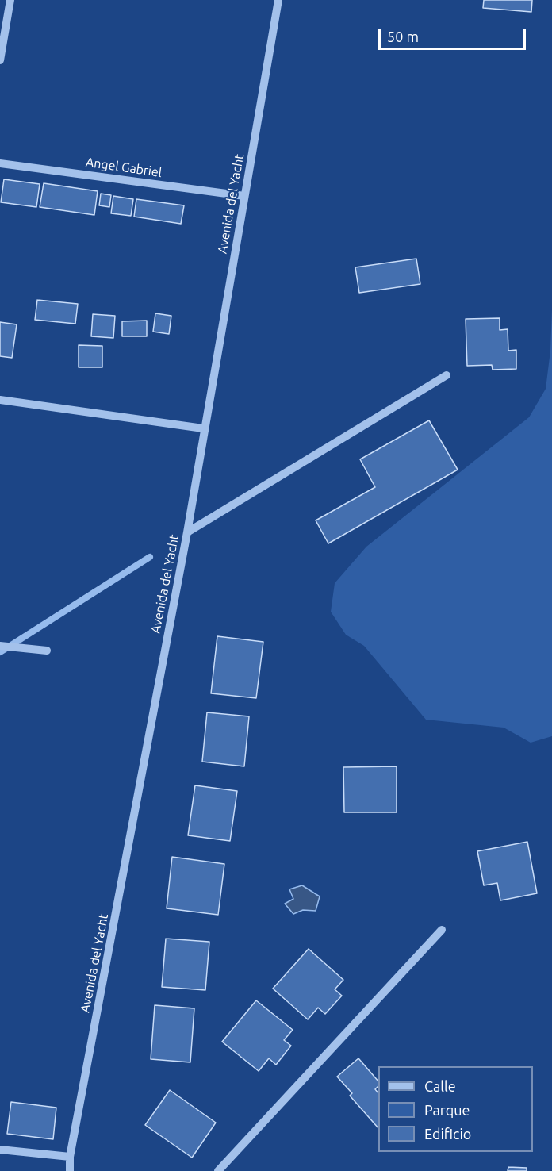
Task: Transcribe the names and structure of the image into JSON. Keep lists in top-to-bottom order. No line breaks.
{"streets":{"street":["Angel Gabriel","Avenida del Yacht"]},"crossings":[["Angel Gabriel","Avenida del Yacht"]],"legend":["Calle","Parque","Edificio"],"scale_bar":"50 m"}
